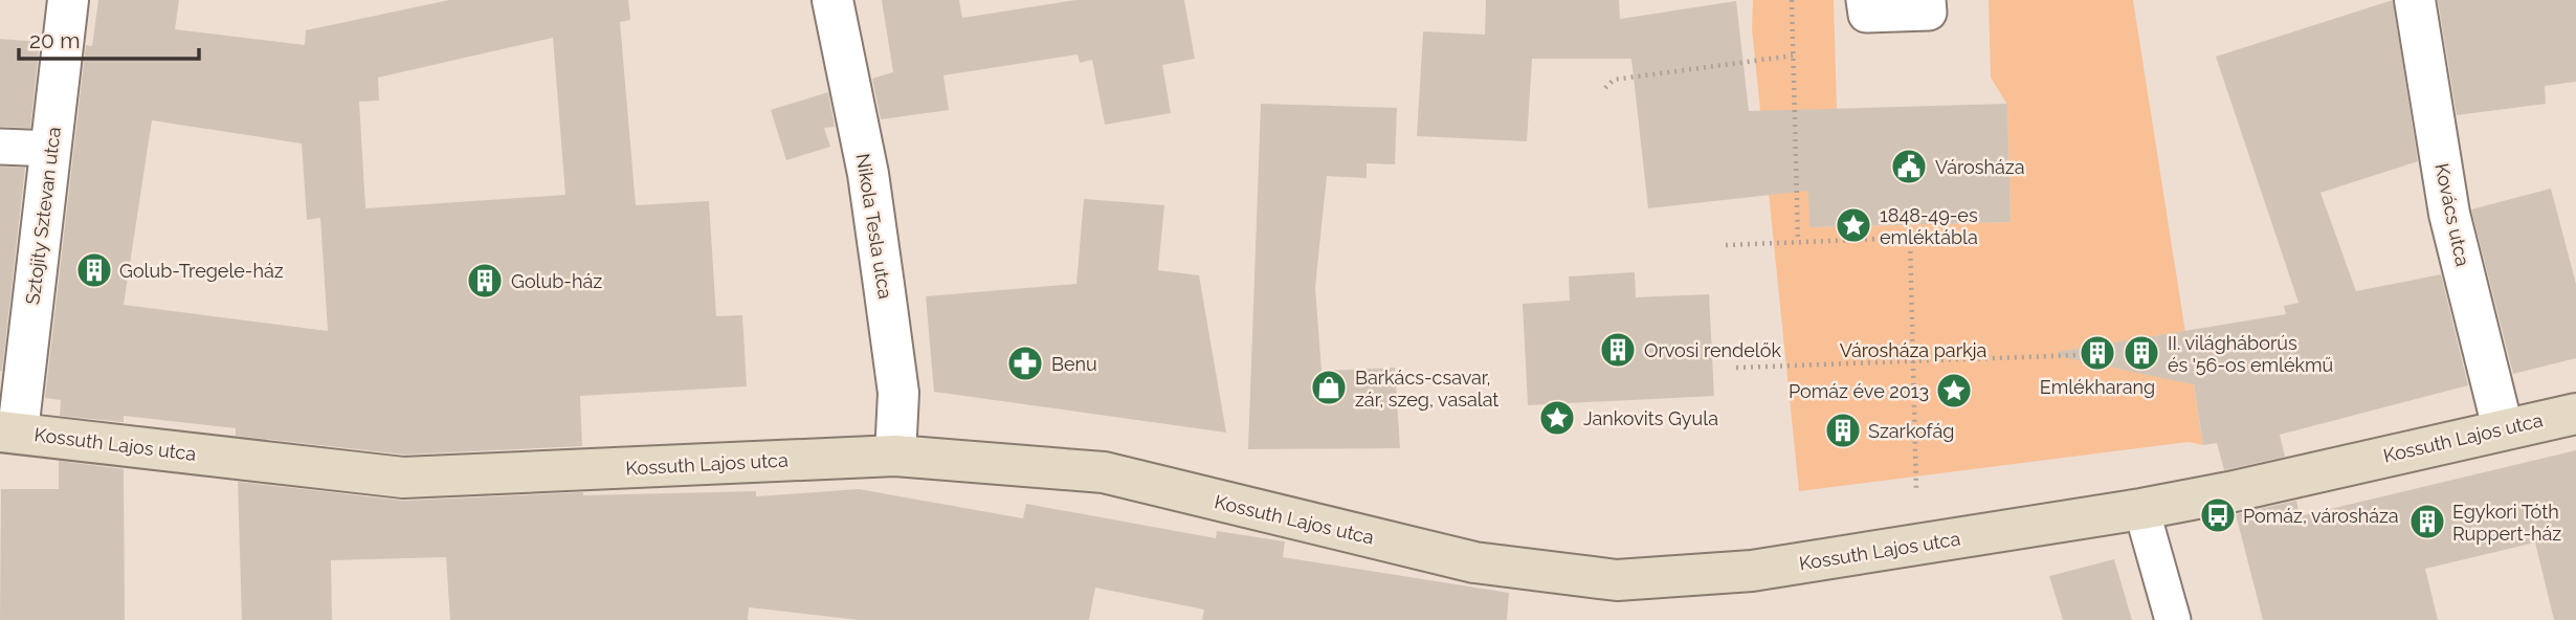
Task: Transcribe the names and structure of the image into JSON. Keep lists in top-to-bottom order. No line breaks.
{"streets":{"main road":["Kossuth Lajos utca"],"street":["Kovács utca","Sztojity Sztevan utca","Nikola Tesla utca"]},"crossings":[["Kovács utca","Kossuth Lajos utca"],["Sztojity Sztevan utca","Kossuth Lajos utca"],["Nikola Tesla utca","Kossuth Lajos utca"]],"parks":["Városháza parkja"],"places":{"public building":["Városháza"],"place":["1848-49-es emléktábla","Pomáz éve 2013","Jankovits Gyula"],"building":["Golub-Tregele-ház","Golub-ház","Orvosi rendelők","Emlékharang","II. világháborús és '56-os emlékmű","Szarkofág","Egykori Tóth Ruppert-ház"],"pharmacy":["Benu"],"shop":["Barkács-csavar, zár, szeg, vasalat"],"bus stop":["Pomáz, városháza"]},"scale_bar":"20 m"}
